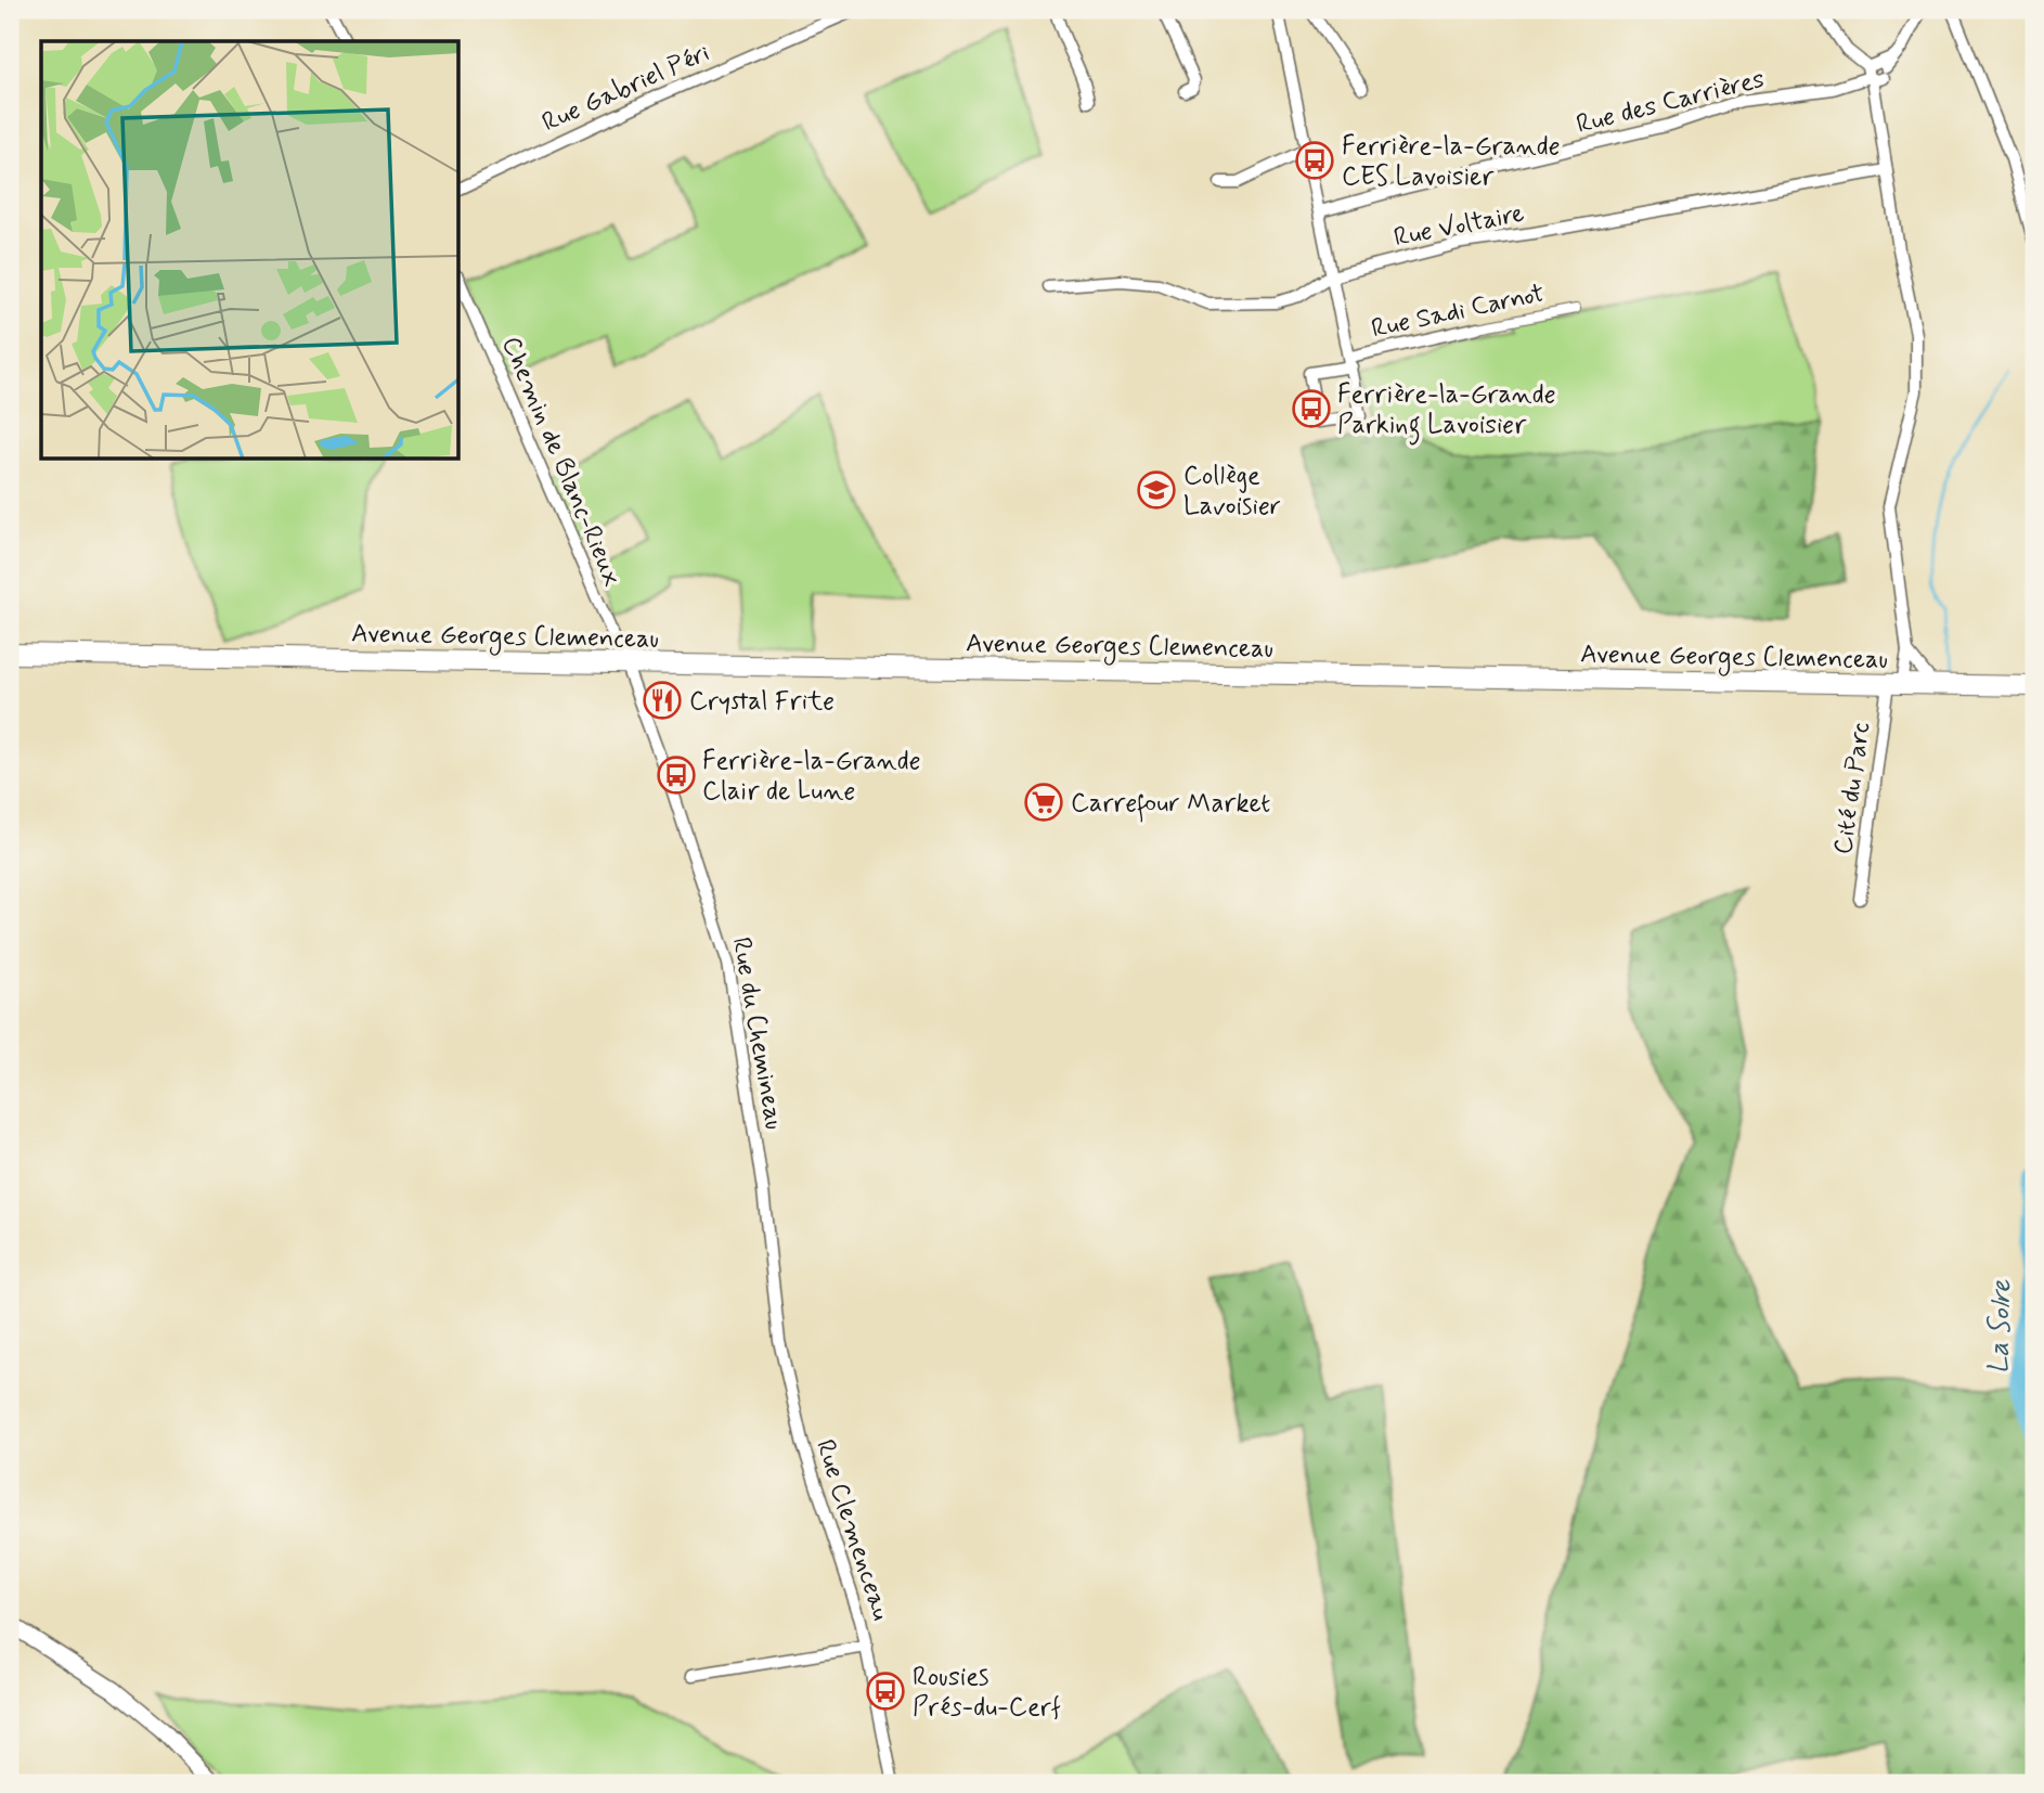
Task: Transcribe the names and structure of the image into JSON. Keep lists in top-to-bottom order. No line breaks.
{"streets":{"main road":["Avenue Georges Clemenceau"],"street":["Rue Gabriel Péri","Rue des Carrières","Rue Voltaire","Rue Sadi Carnot","Chemin de Blanc-Rieux","Cité du Parc","Rue du Chemineau","Rue Clemenceau"]},"crossings":[["Chemin de Blanc-Rieux","Avenue Georges Clemenceau"],["Chemin de Blanc-Rieux","Rue du Chemineau"],["Avenue Georges Clemenceau","Cité du Parc"],["Avenue Georges Clemenceau","Rue du Chemineau"],["Rue du Chemineau","Rue Clemenceau"]],"water":["La Solre"],"places":{"bus stop":["Ferrière-la-Grande CES Lavoisier","Ferrière-la-Grande Parking Lavoisier","Ferrière-la-Grande Clair de Lune","Rousies Prés-du-Cerf"],"school or university":["Collège Lavoisier"],"restaurant":["Crystal Frite"],"supermarket":["Carrefour Market"]}}
